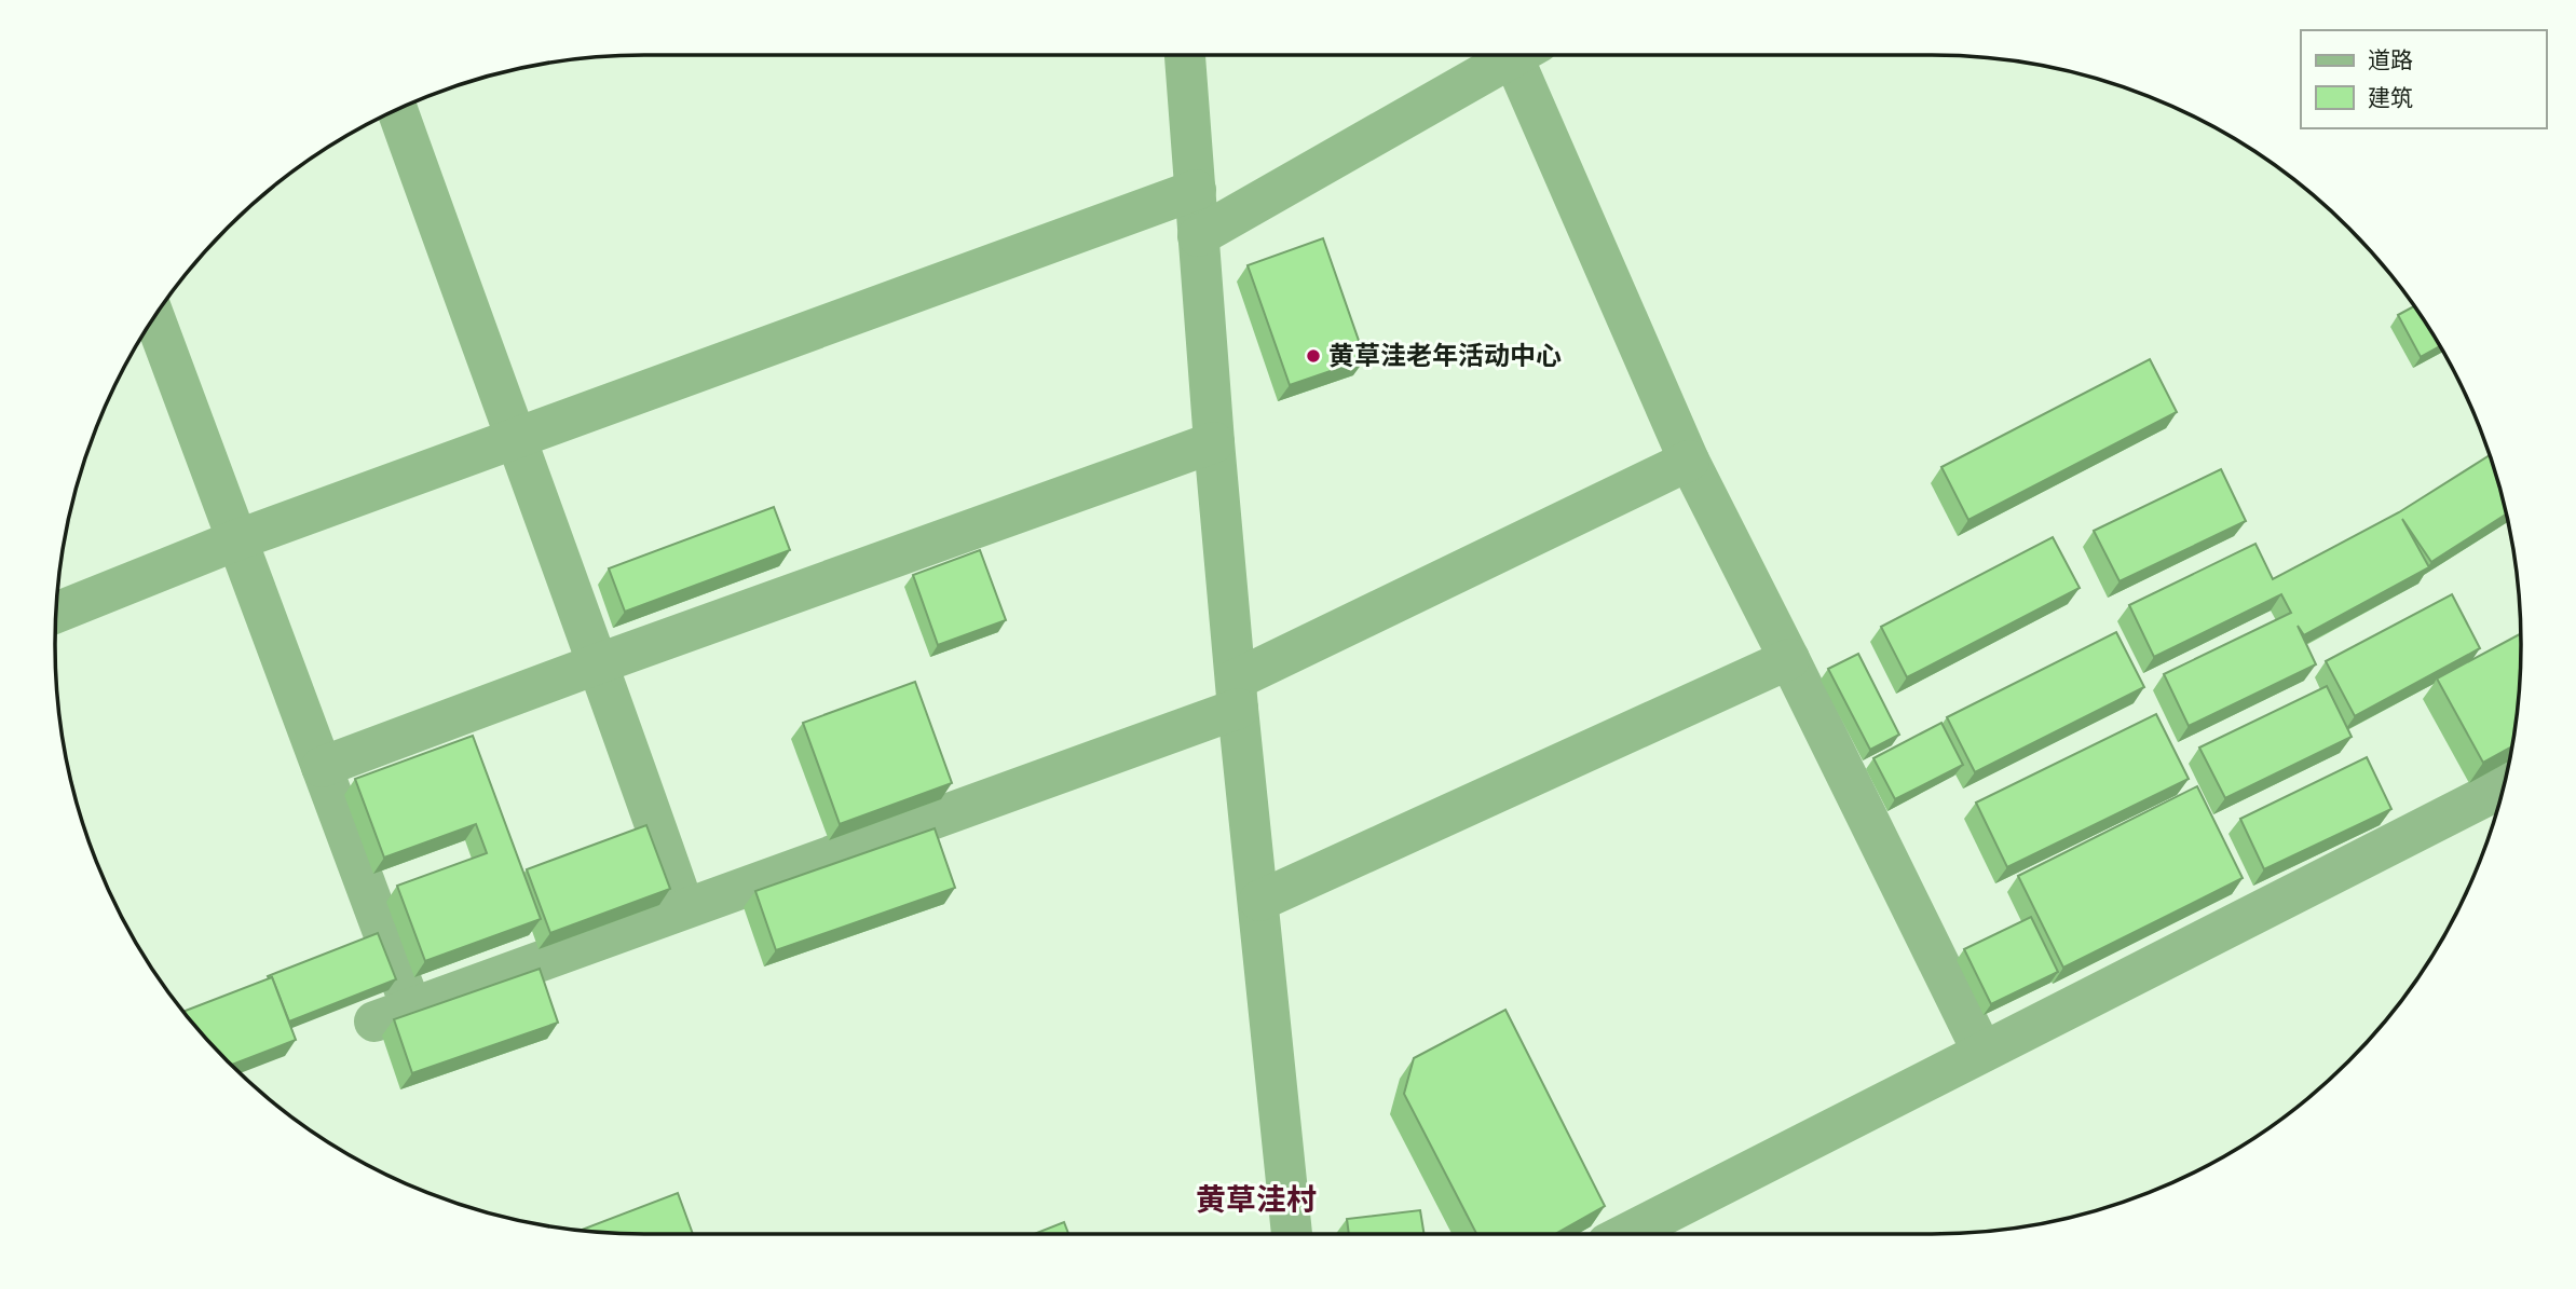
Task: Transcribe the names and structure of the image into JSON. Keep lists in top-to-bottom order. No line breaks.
{"districts":["黄草洼村"],"places":["黄草洼老年活动中心"],"legend":["道路","建筑"]}
